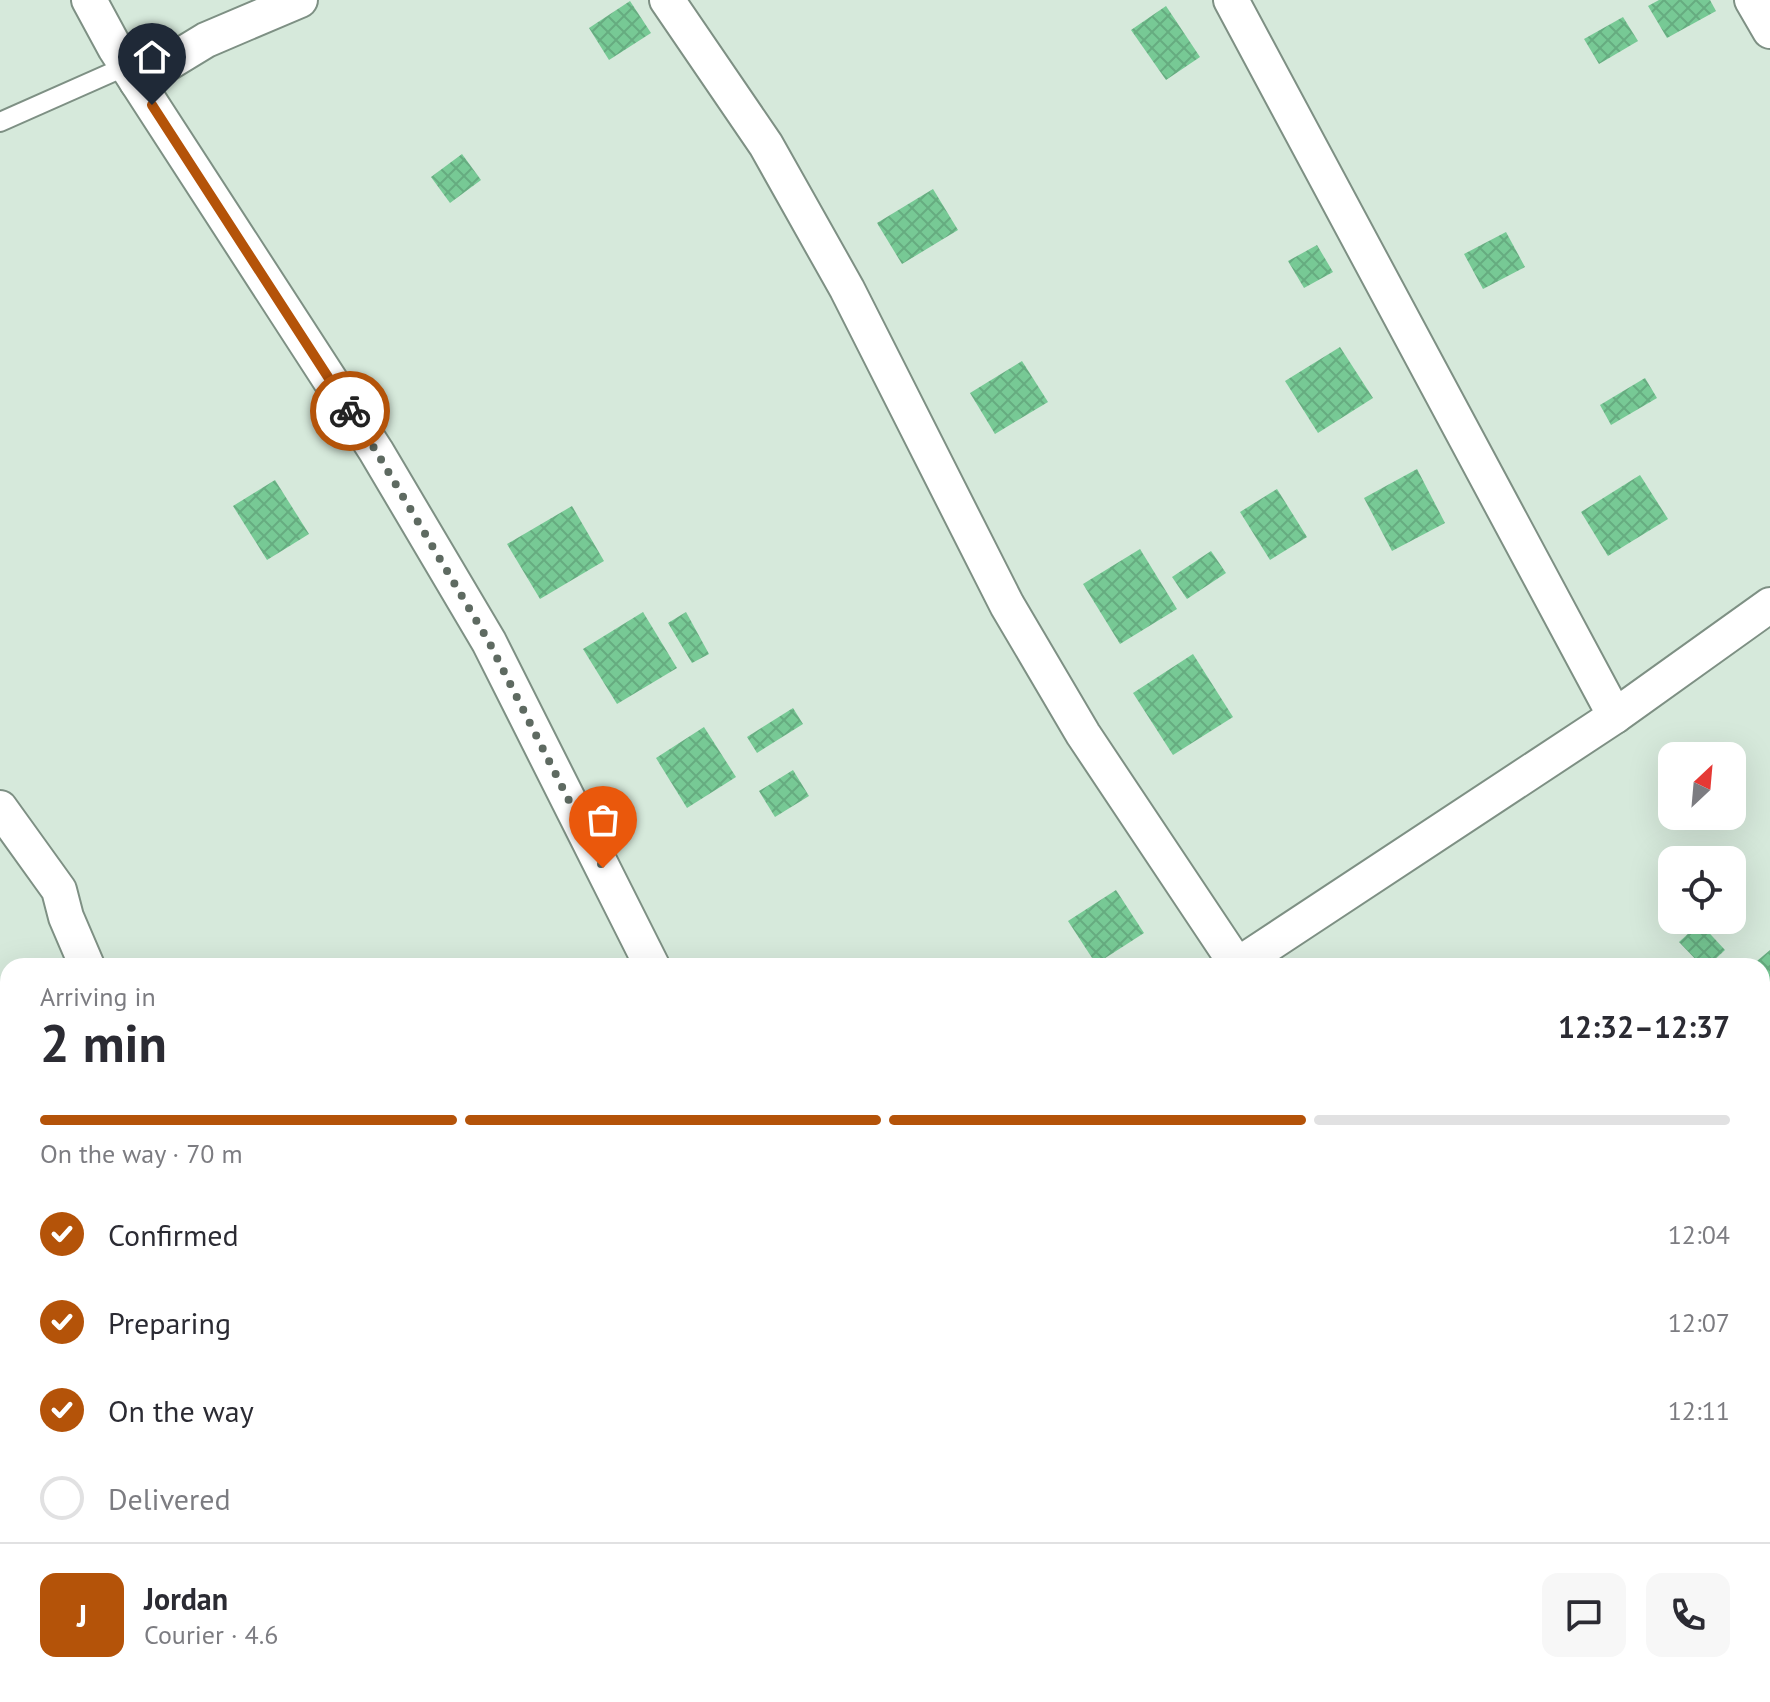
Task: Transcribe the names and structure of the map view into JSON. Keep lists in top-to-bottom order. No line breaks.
{"north":"top right","page":{"heading":["2 min","Arriving in","12:32–12:37"],"panel":["Jordan","Courier · 4.6"],"bar":"On the way · 70 m","list":[["Confirmed","12:04"],["Preparing","12:07"],["On the way","12:11"],"Delivered"],"round":"J"}}
